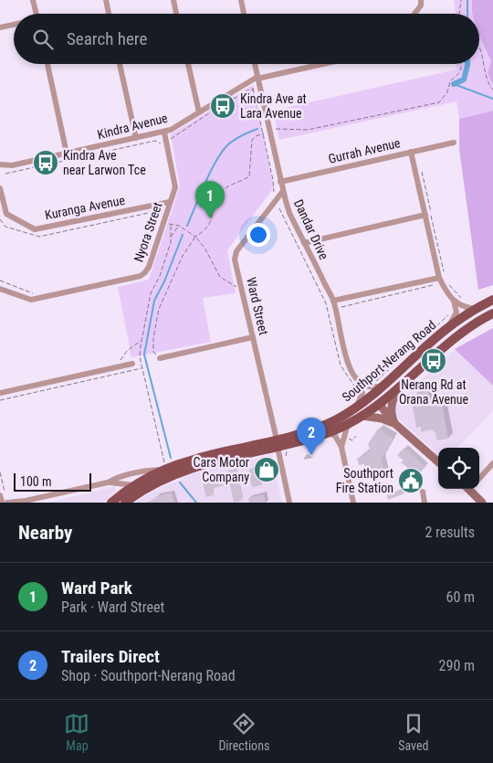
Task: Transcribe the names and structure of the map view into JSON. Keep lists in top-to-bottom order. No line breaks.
{"streets":{"main road":["Southport-Nerang Road"],"street":["Kindra Avenue","Gurrah Avenue","Kuranga Avenue","Dandar Drive","Nyora Street","Ward Street"]},"crossings":[["Kindra Avenue","Dandar Drive"],["Kindra Avenue","Nyora Street"],["Gurrah Avenue","Dandar Drive"],["Kuranga Avenue","Nyora Street"],["Dandar Drive","Ward Street"],["Dandar Drive","Southport-Nerang Road"],["Ward Street","Southport-Nerang Road"]],"places":{"bus stop":["Kindra Ave at Lara Avenue","Kindra Ave near Larwon Tce","Nerang Rd at Orana Avenue"],"shop":["Cars Motor Company"],"public building":["Southport Fire Station"]},"scale_bar":"100 m","page":{"search":"Search here","pins":["1","2"],"scale":"100 m","heading":["Nearby","2 results"],"list":[{"mark":"1","name":"Ward Park","note":"Park · Ward Street","value":"60 m"},{"mark":"2","name":"Trailers Direct","note":"Shop · Southport-Nerang Road","value":"290 m"}],"nav":["Map","Directions","Saved"]}}
